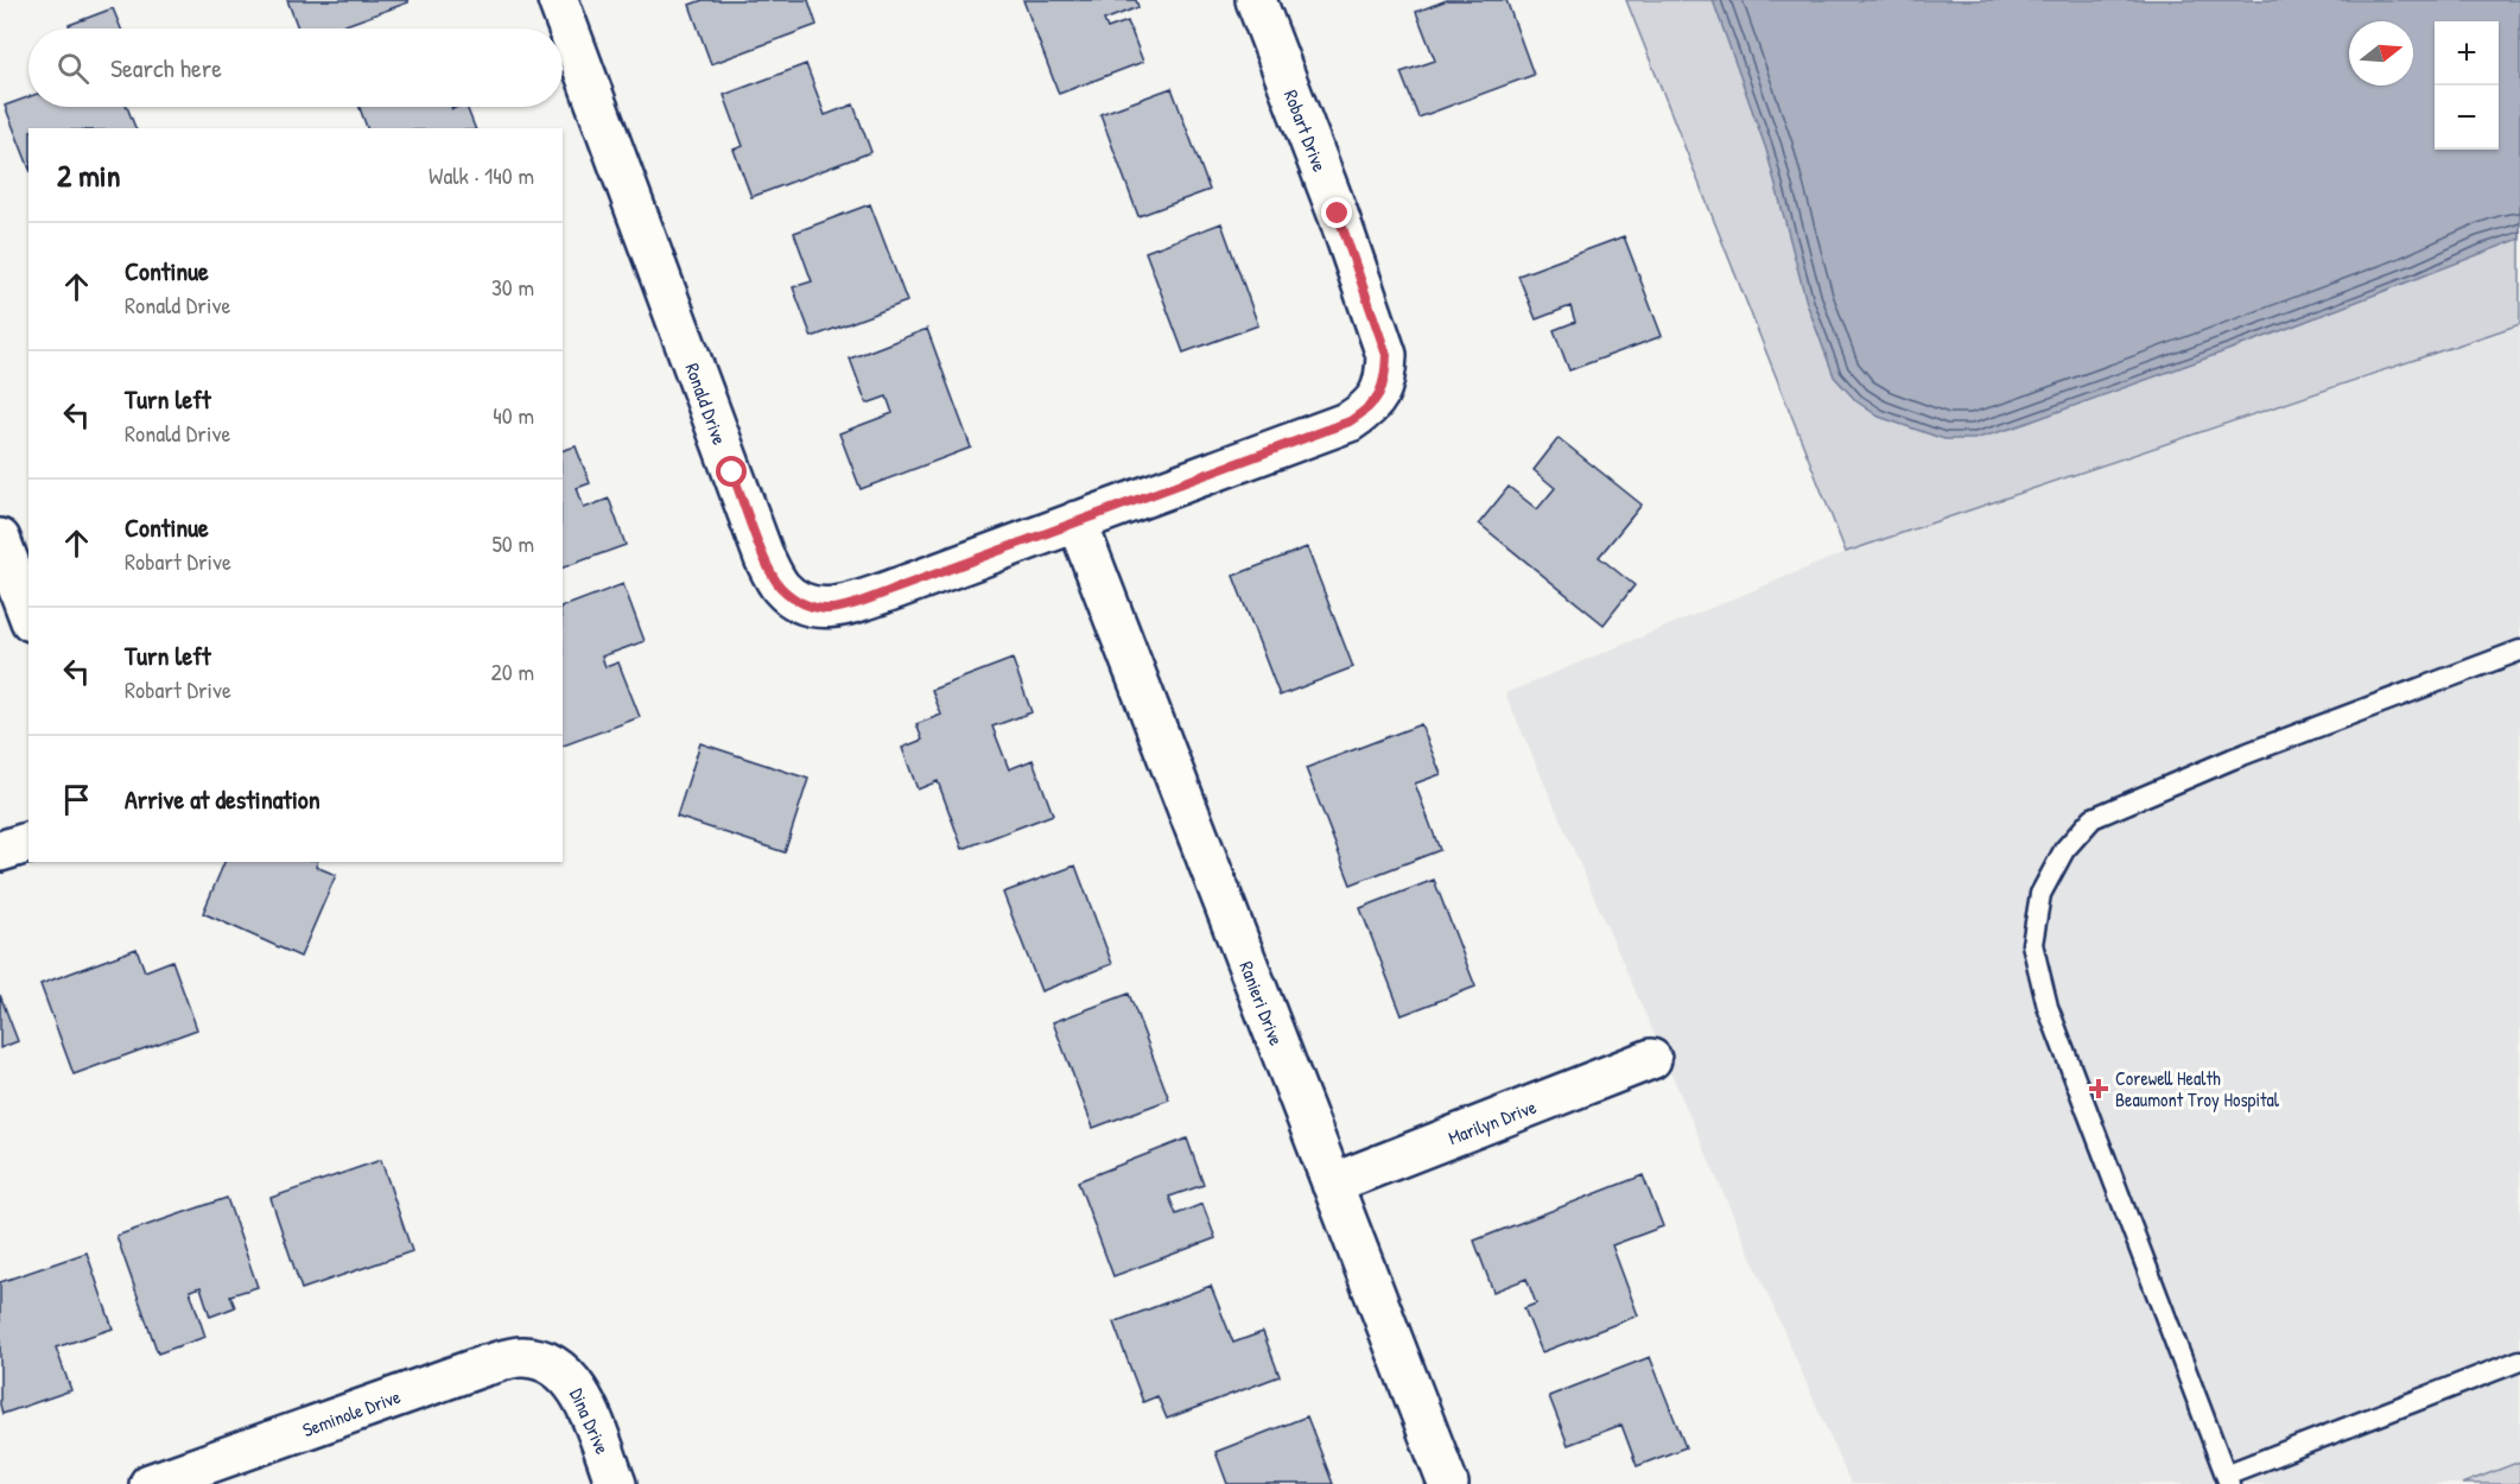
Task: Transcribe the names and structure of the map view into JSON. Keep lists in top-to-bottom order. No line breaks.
{"streets":{"street":["Robart Drive","Ronald Drive","Ranieri Drive","Marilyn Drive","Seminole Drive","Dina Drive"]},"crossings":[["Robart Drive","Ronald Drive"],["Robart Drive","Ranieri Drive"],["Ronald Drive","Ranieri Drive"],["Ranieri Drive","Marilyn Drive"],["Seminole Drive","Dina Drive"]],"places":{"health":["Corewell Health Beaumont Troy Hospital"]},"north":"right","page":{"map_buttons":["+","−"],"search":"Search here","heading":["2 min","Walk · 140 m"],"list":[["Continue","Ronald Drive","30 m"],["Turn left","Ronald Drive","40 m"],["Continue","Robart Drive","50 m"],["Turn left","Robart Drive","20 m"],"Arrive at destination"]}}
